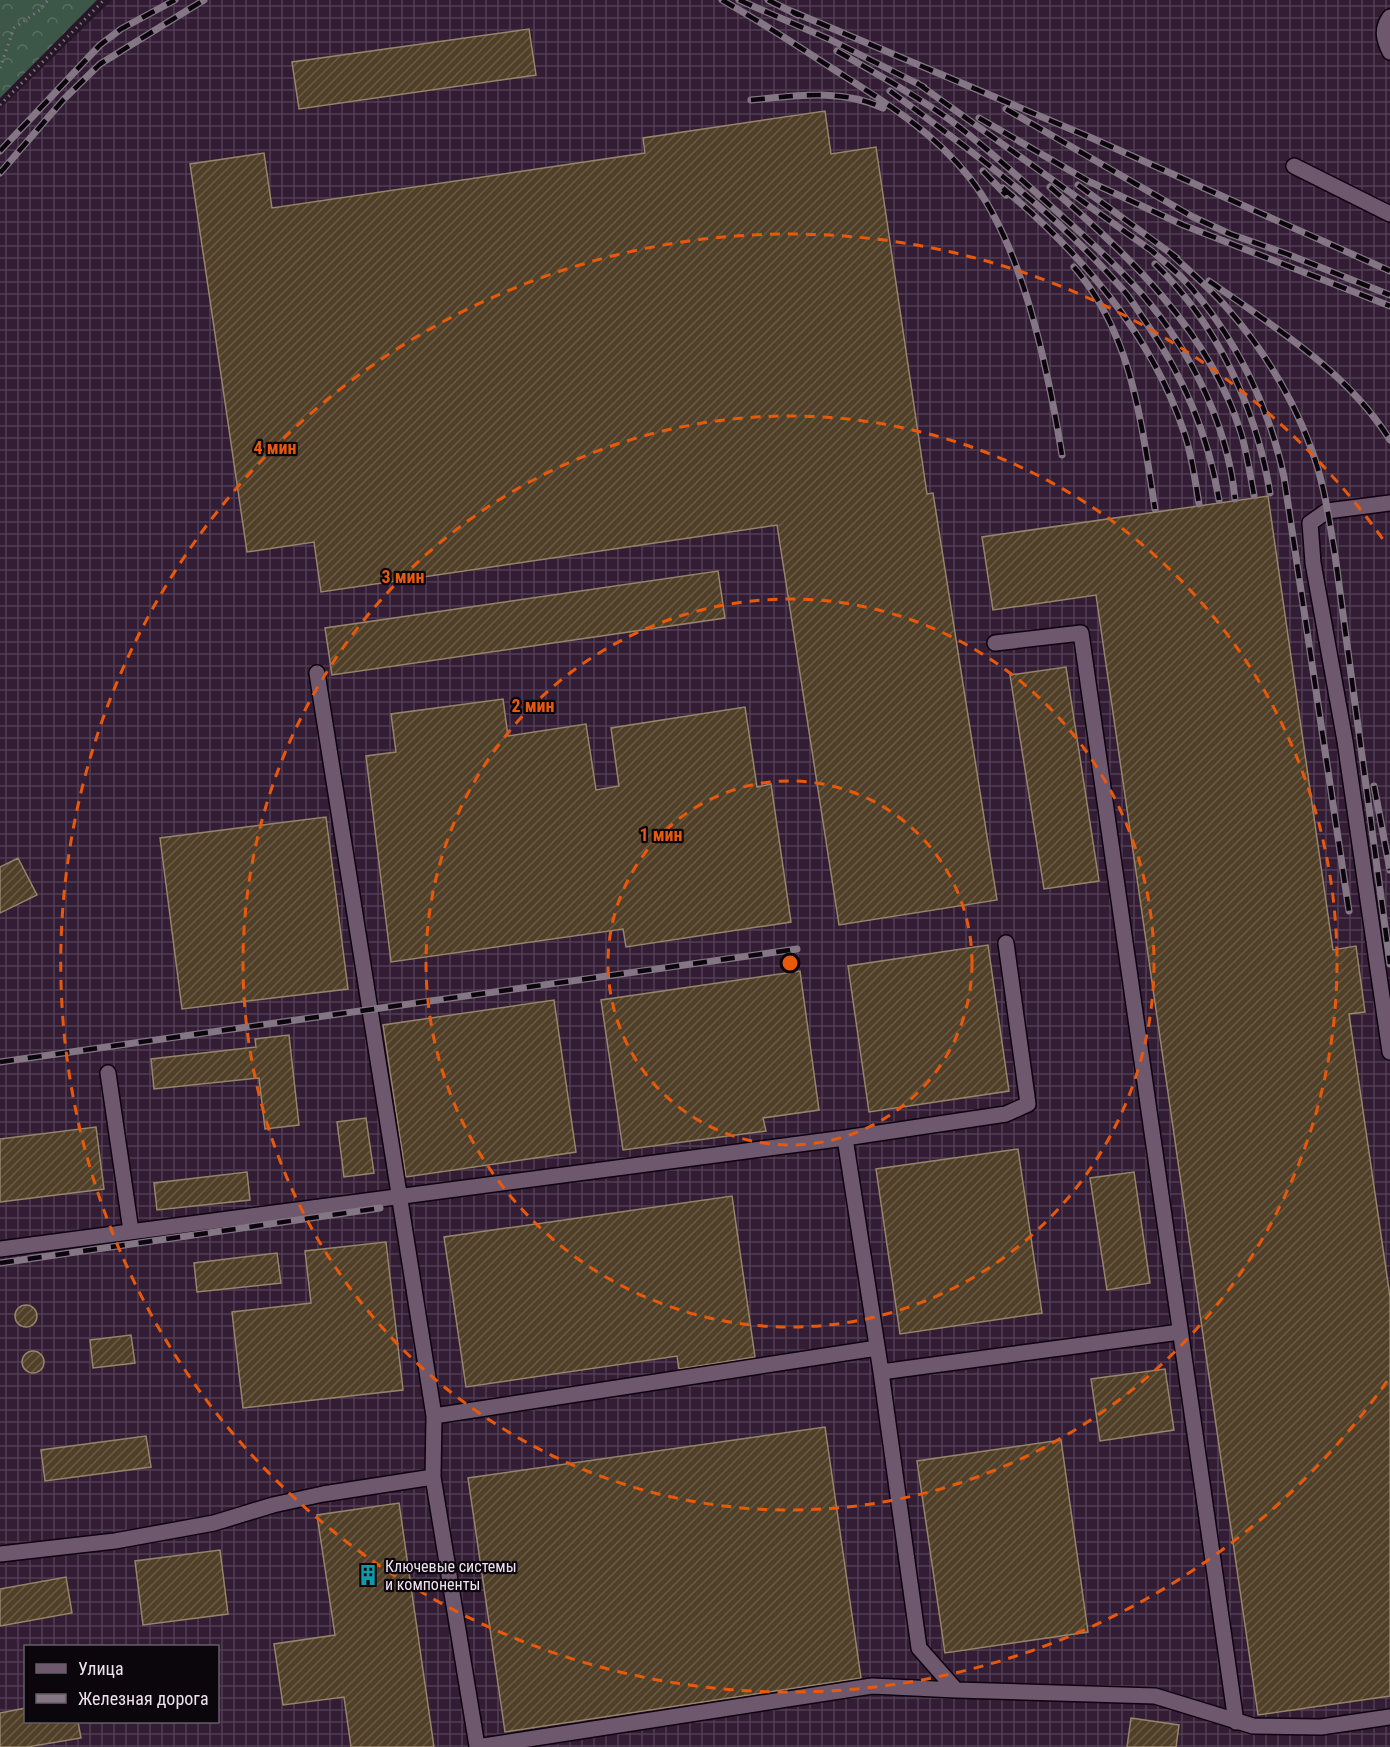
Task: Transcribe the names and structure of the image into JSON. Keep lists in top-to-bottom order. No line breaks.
{"places":{"building":["Ключевые системы и компоненты"]},"legend":["Улица","Железная дорога"],"rings":["4 мин","3 мин","2 мин","1 мин"]}
